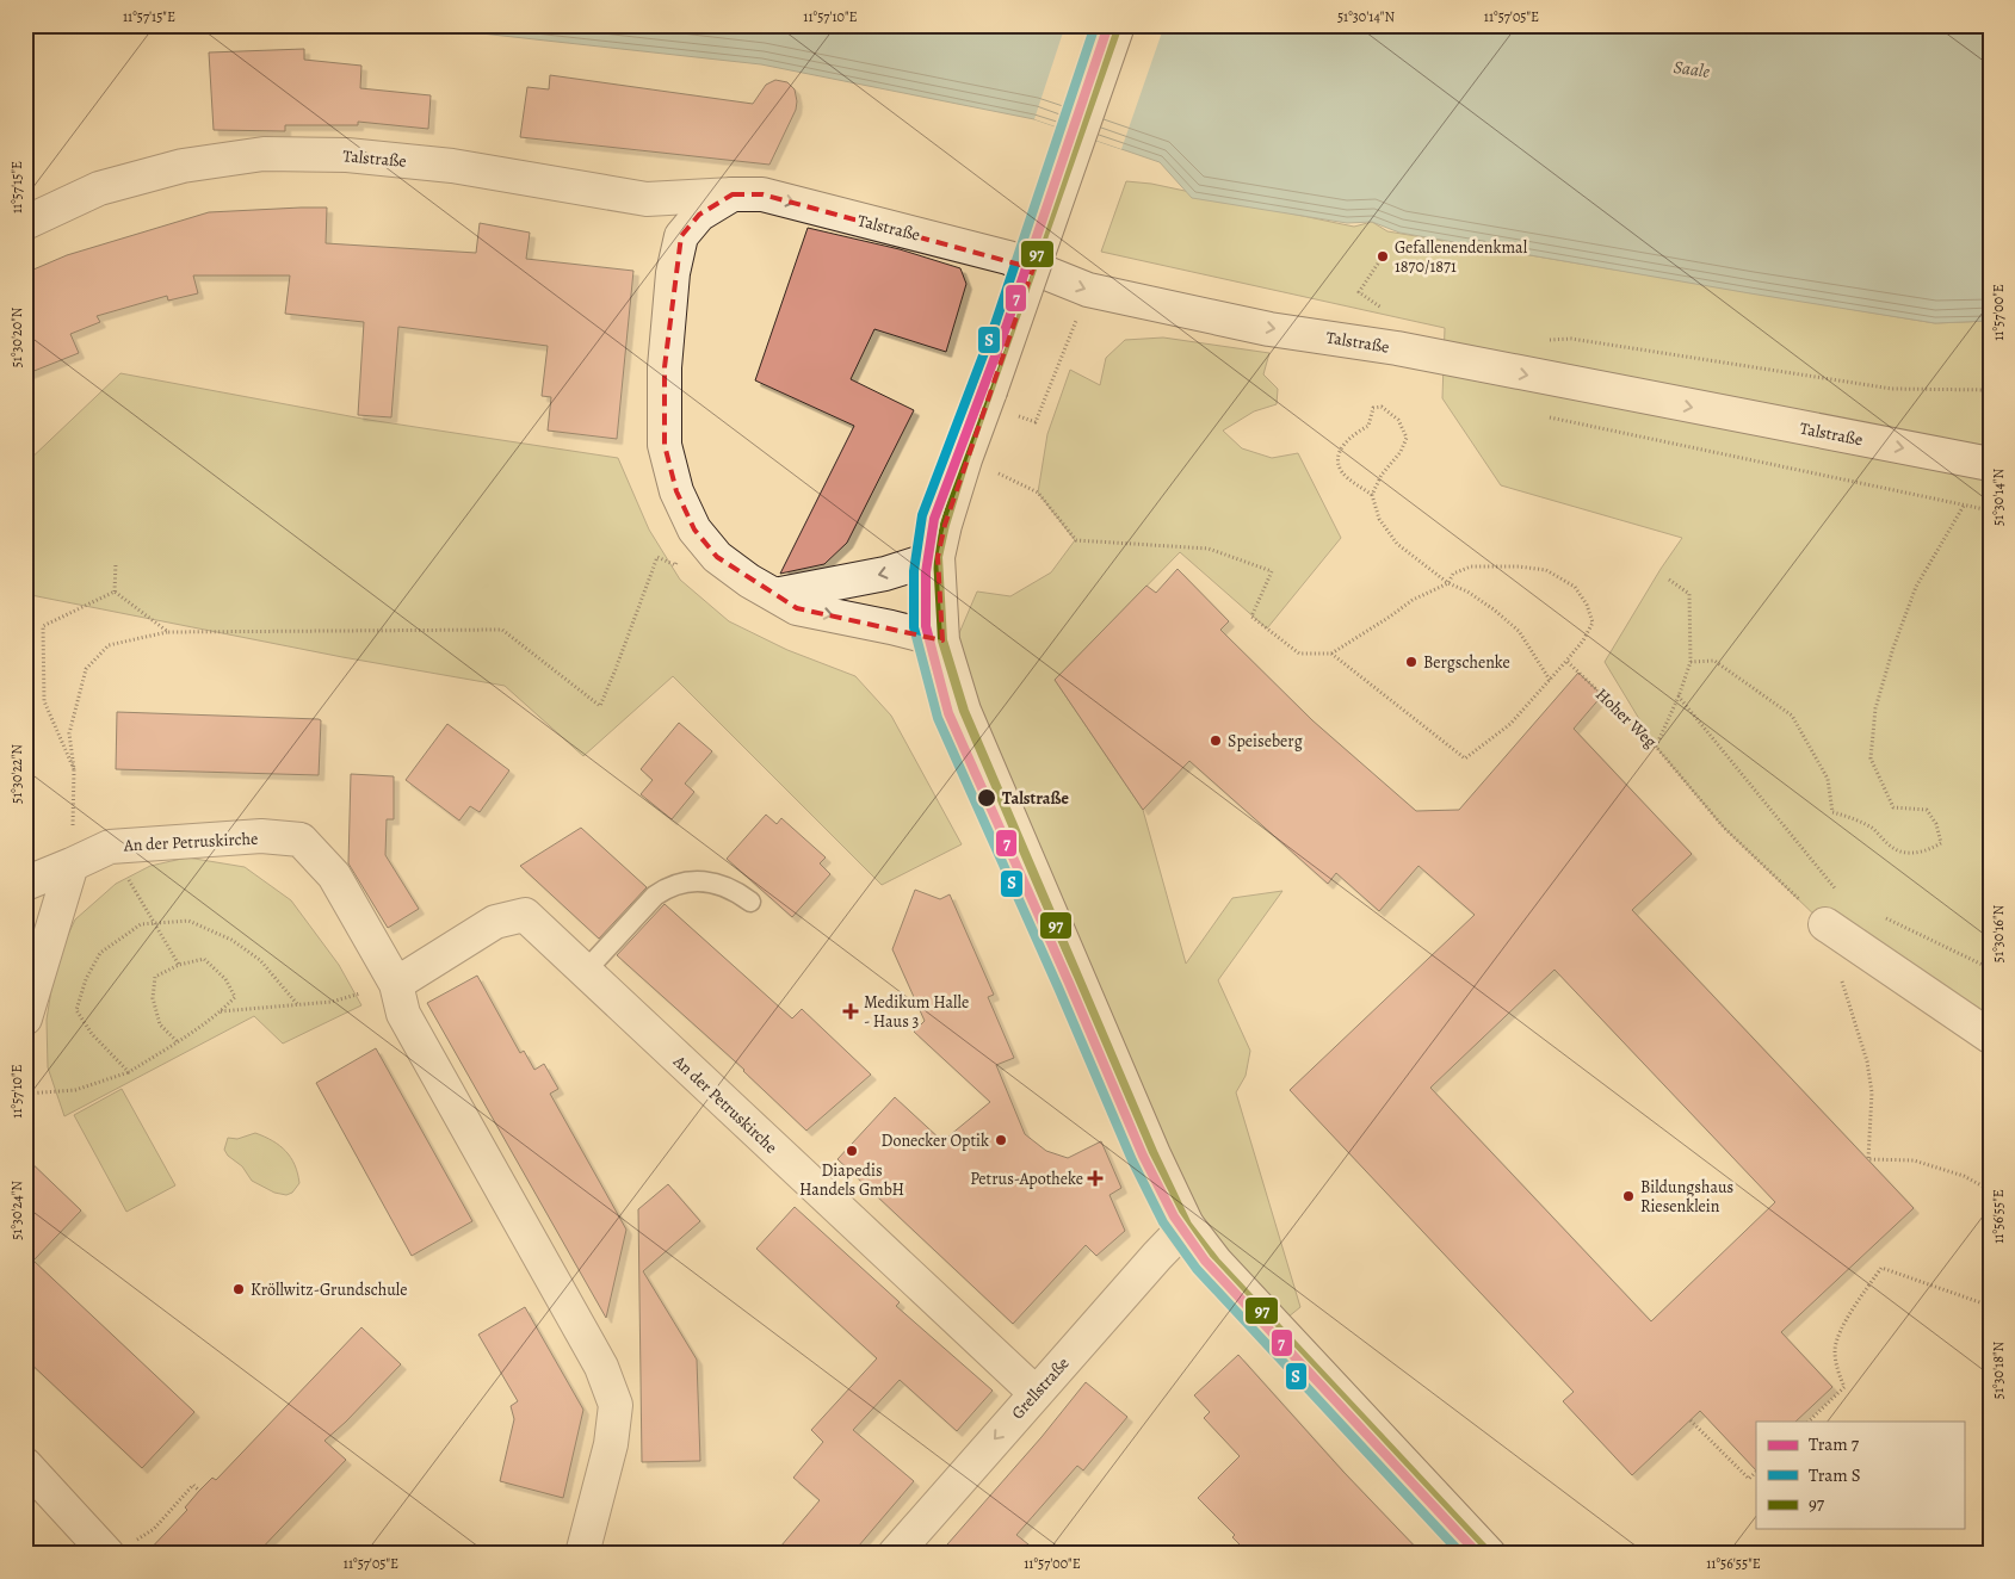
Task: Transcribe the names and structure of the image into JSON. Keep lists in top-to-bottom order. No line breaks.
{"streets":{"street":["Talstraße","An der Petruskirche","Grellstraße"],"path":["Hoher Weg"]},"crossings":[["An der Petruskirche","Grellstraße"]],"one_way":["Talstraße","Grellstraße"],"water":["Saale"],"places":{"other":["Gefallenendenkmal 1870/1871","Bergschenke","Speiseberg","Talstraße","Donecker Optik","Diapedis Handels GmbH","Bildungshaus Riesenklein","Kröllwitz-Grundschule"],"health":["Medikum Halle - Haus 3","Petrus-Apotheke"]},"lines":["tram line 7","tram line S","transit line 97"],"legend":["Tram 7","Tram S","97"],"coordinates":["11°57'15\"E","11°57'10\"E","51°30'14\"N","11°57'05\"E","11°57'00\"E","51°30'20\"N","51°30'22\"N","51°30'16\"N","51°30'24\"N","11°56'55\"E","51°30'18\"N"]}
